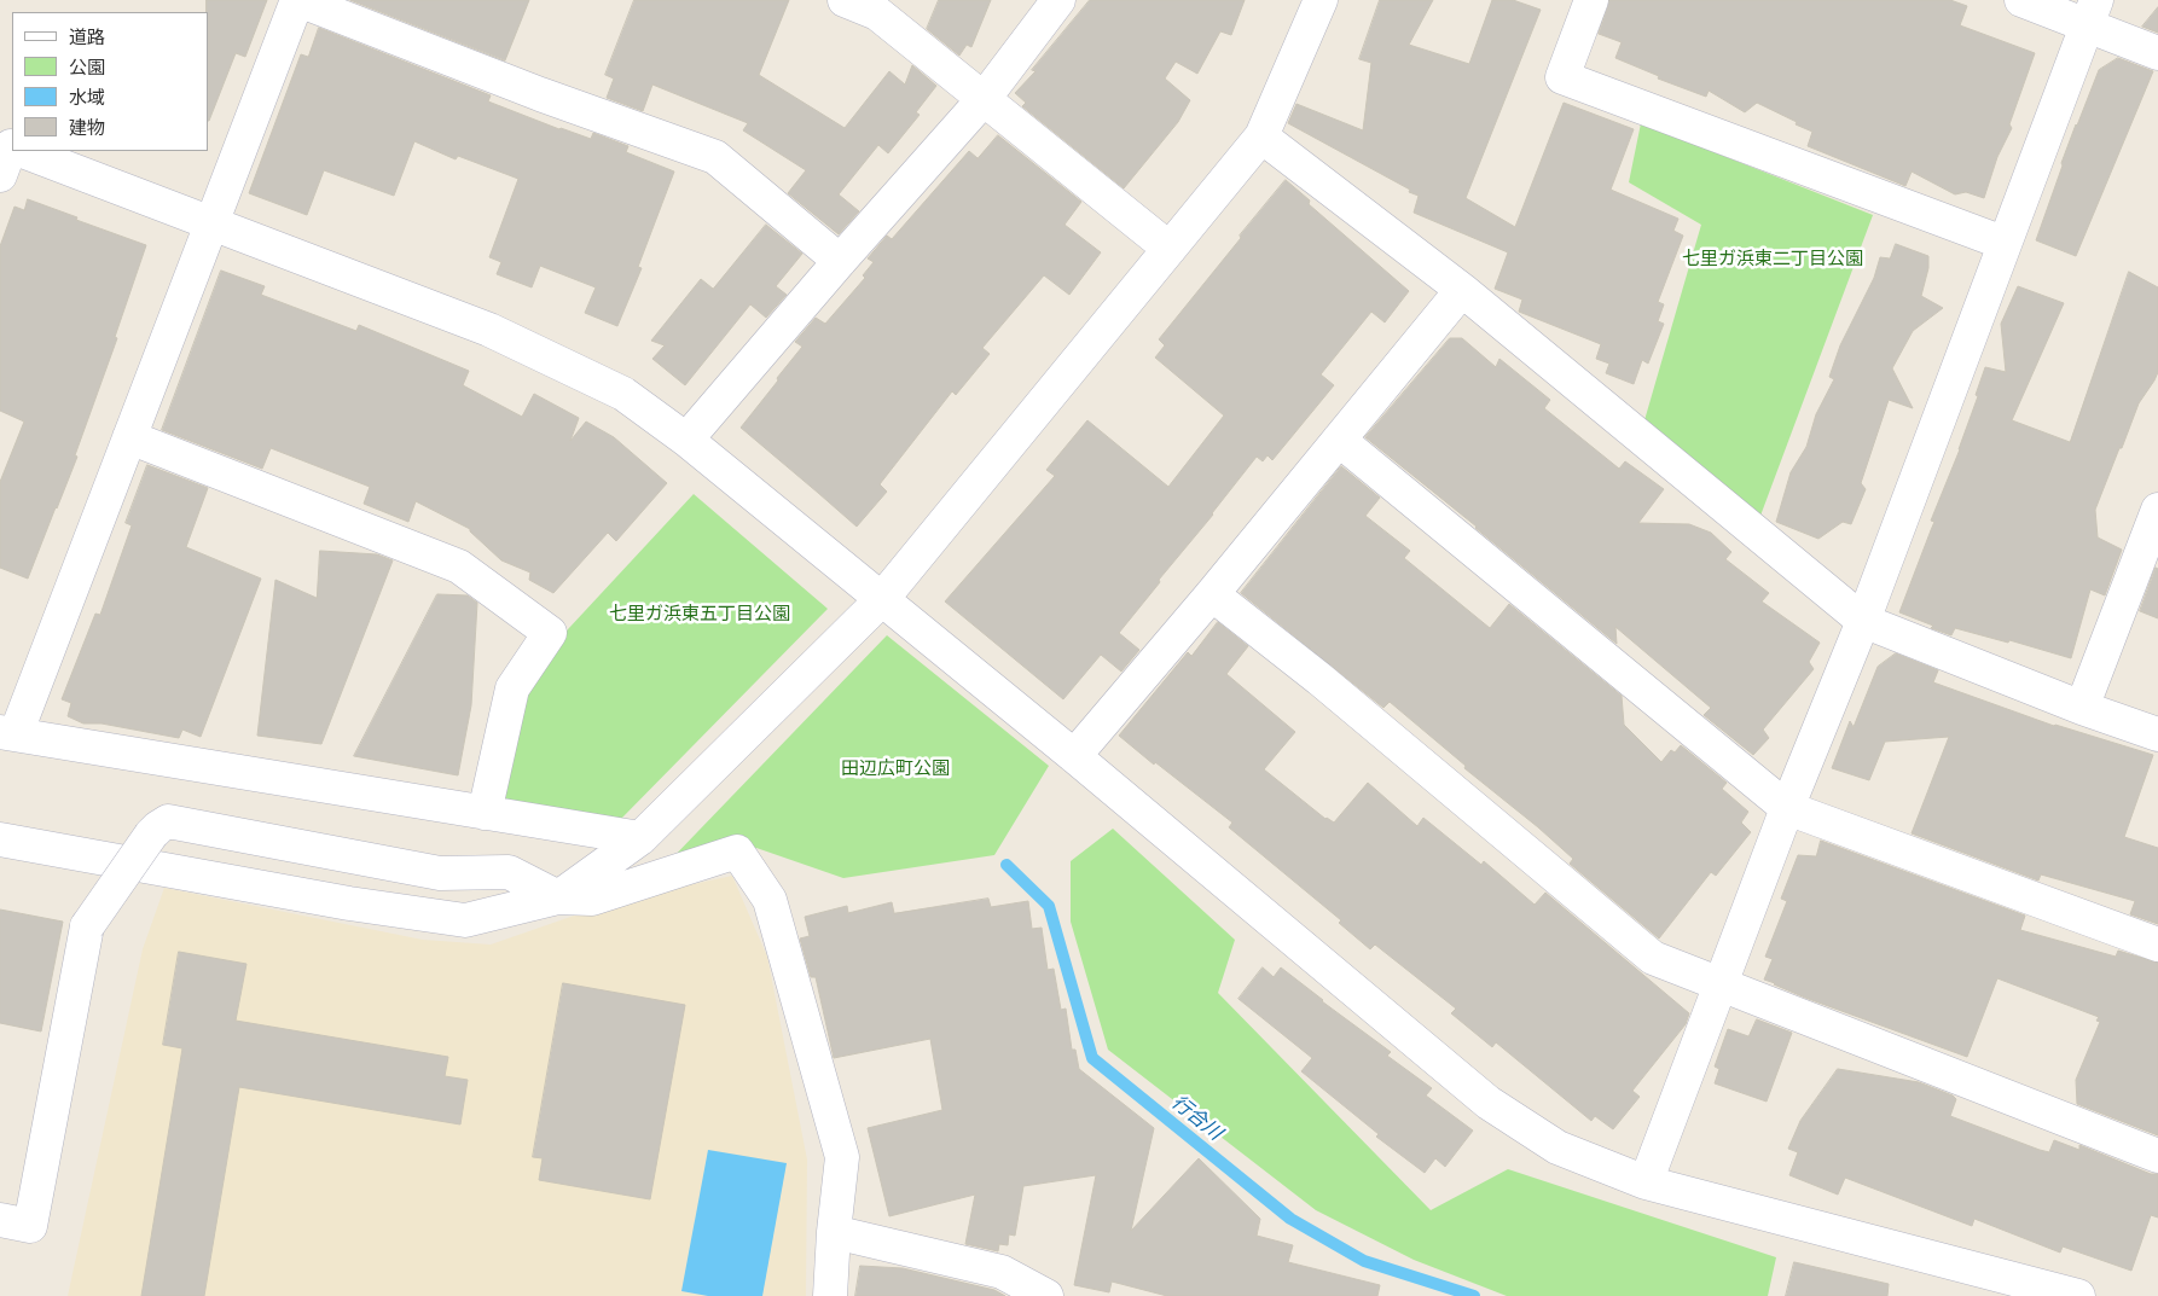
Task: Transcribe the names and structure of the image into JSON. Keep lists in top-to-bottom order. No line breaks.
{"water":["行合川"],"parks":["七里ガ浜東二丁目公園","七里ガ浜東五丁目公園","田辺広町公園"],"legend":["道路","公園","水域","建物"]}
